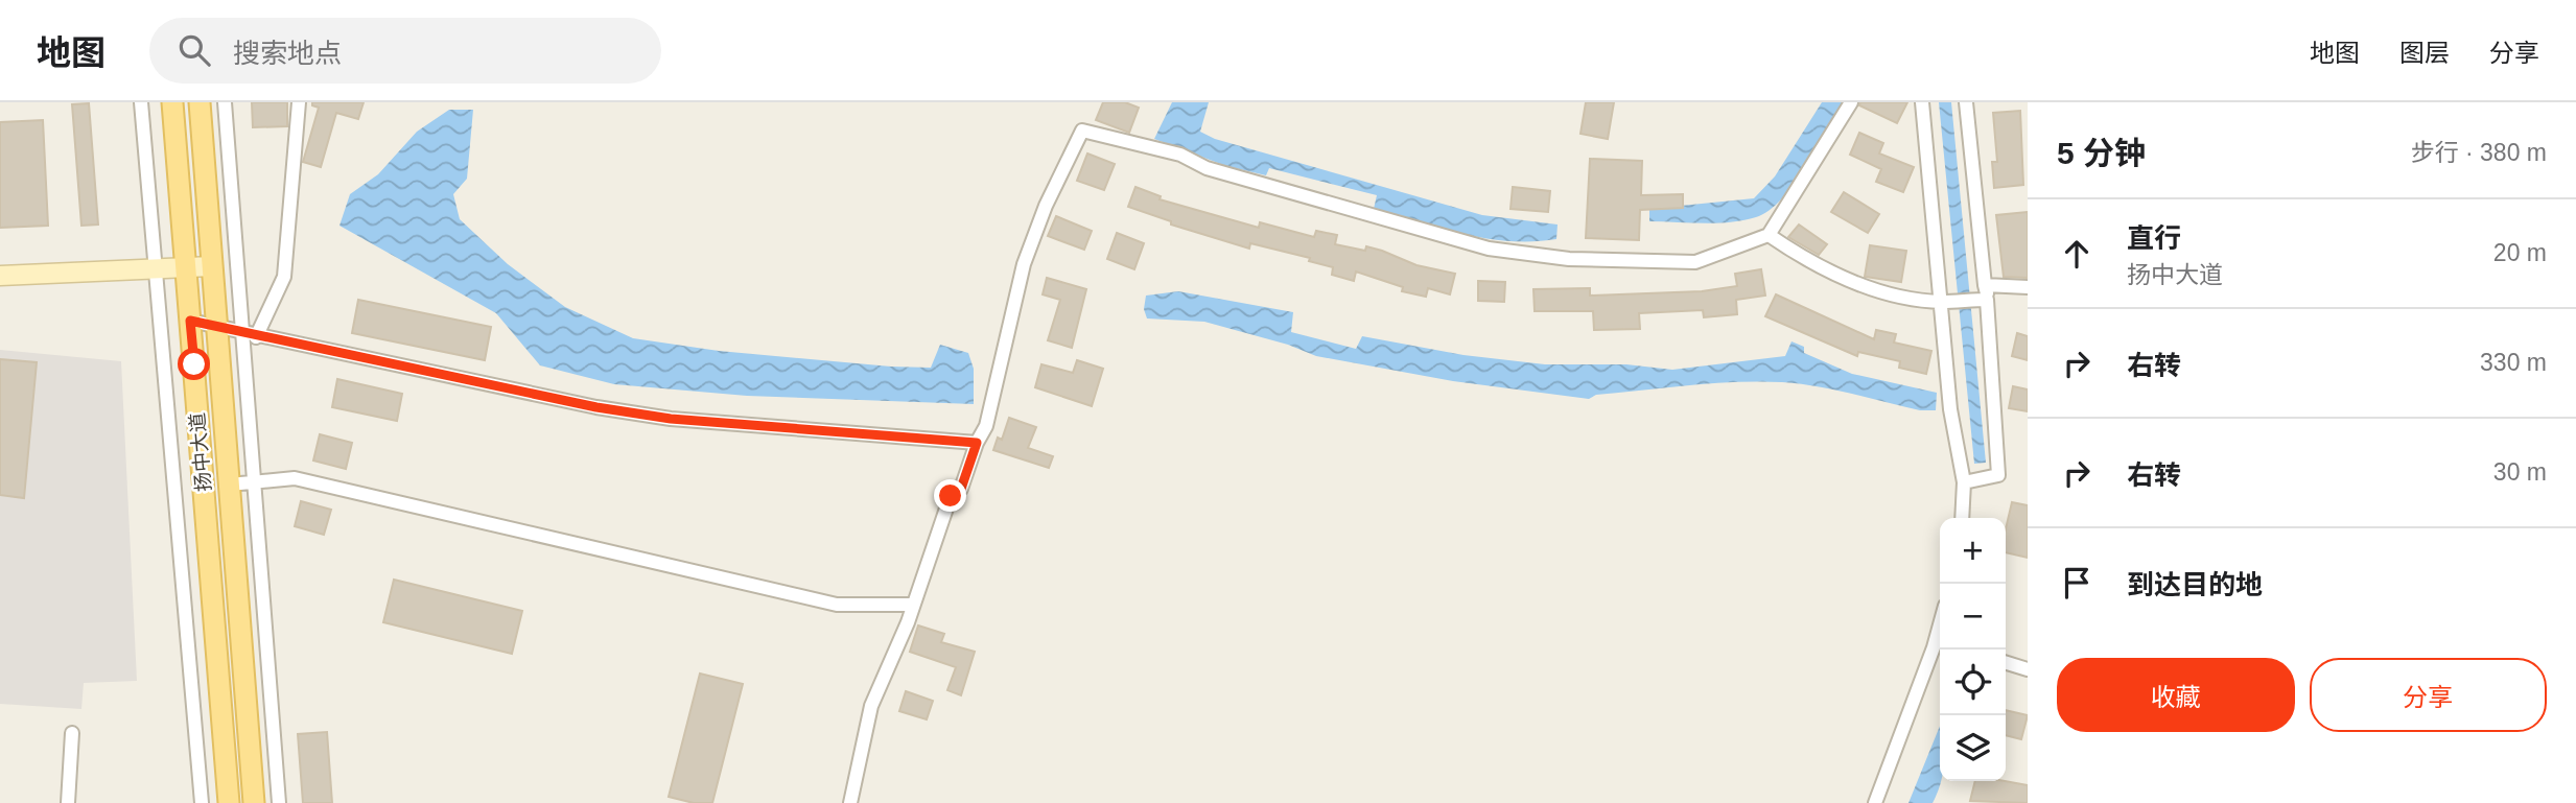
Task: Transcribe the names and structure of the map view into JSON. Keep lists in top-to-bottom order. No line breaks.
{"streets":{"main road":["扬中大道"]},"page":{"header":"地图","search":"搜索地点","nav":["地图","图层","分享"],"heading":["5 分钟","步行 · 380 m"],"list":[["直行","扬中大道","20 m"],["右转","330 m"],["右转","30 m"],"到达目的地"],"map_buttons":["+","−"],"buttons":["收藏","分享"]}}
